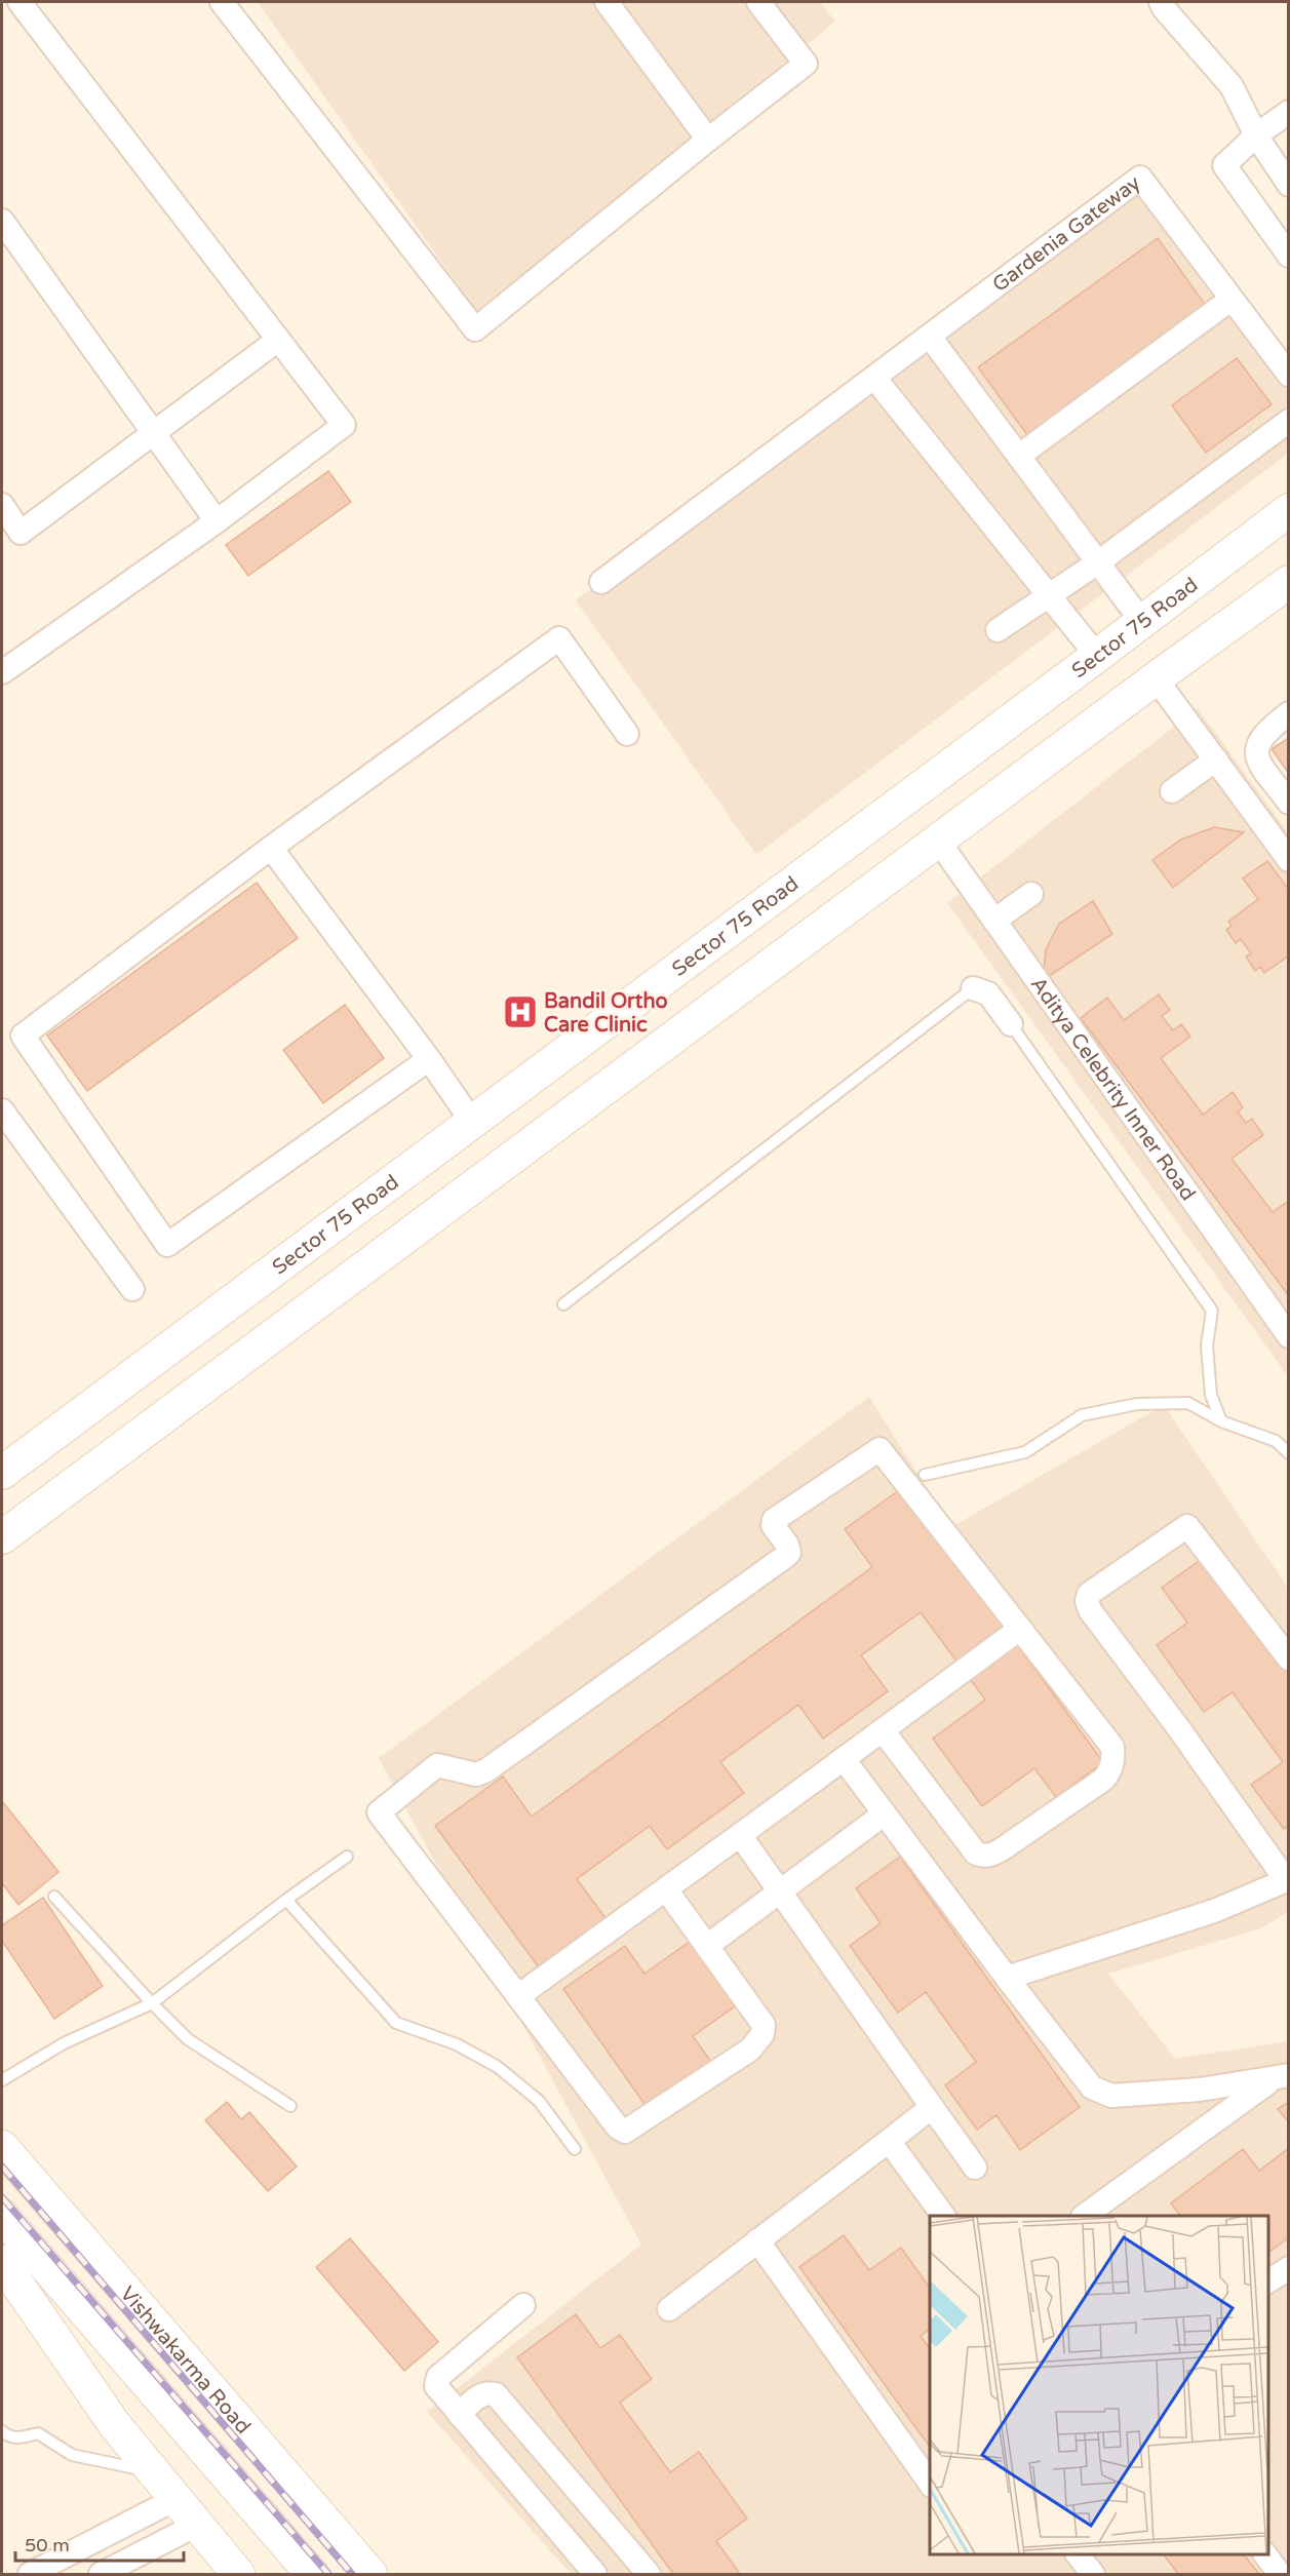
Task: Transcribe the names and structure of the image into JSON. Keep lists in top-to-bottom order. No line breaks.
{"streets":{"street":["Gardenia Gateway","Sector 75 Road","Aditya Celebrity Inner Road","Vishwakarma Road"]},"places":{"hospital":["Bandil Ortho Care Clinic"]},"scale_bar":"50 m"}
